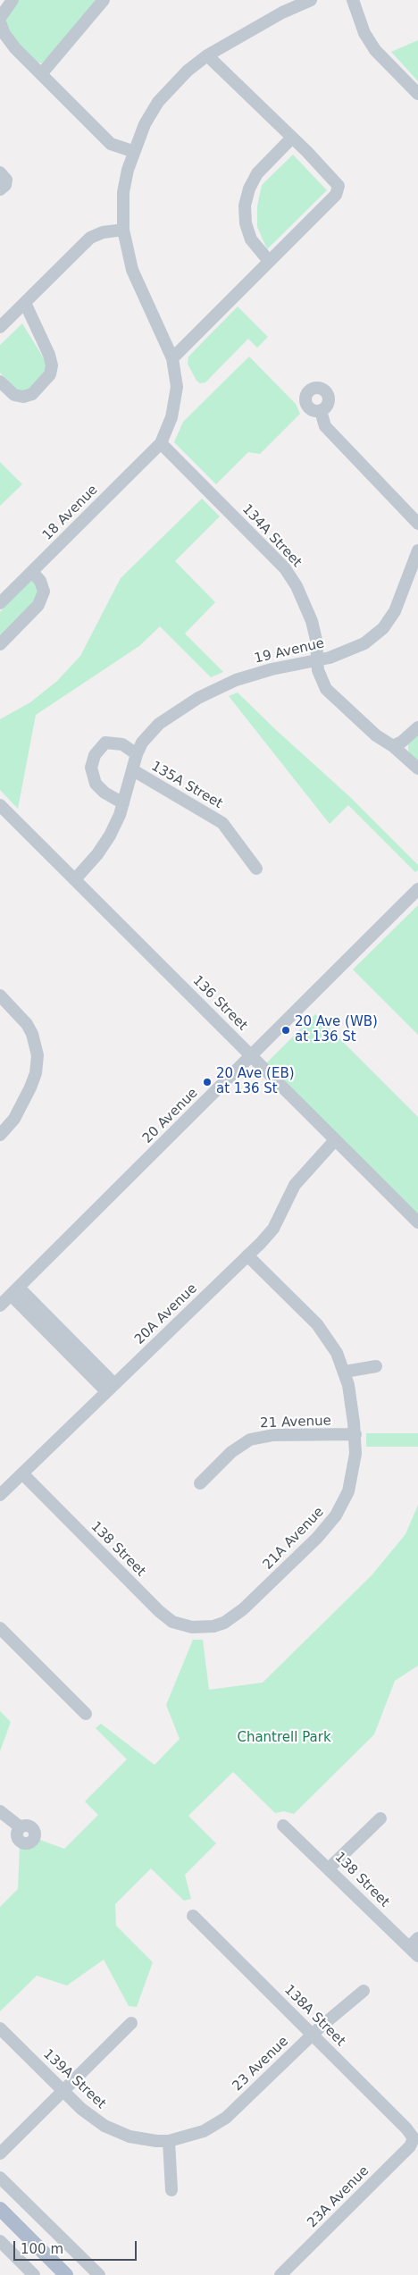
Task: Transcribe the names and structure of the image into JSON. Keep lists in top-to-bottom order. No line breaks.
{"streets":{"street":["18 Avenue","134A Street","19 Avenue","135A Street","136 Street","20 Avenue","20A Avenue","21 Avenue","21A Avenue","138 Street","138A Street","23 Avenue","139A Street","23A Avenue"]},"crossings":[["18 Avenue","134A Street"],["134A Street","19 Avenue"],["19 Avenue","135A Street"],["19 Avenue","136 Street"],["136 Street","20 Avenue"],["136 Street","20A Avenue"],["20A Avenue","21A Avenue"],["20A Avenue","138 Street"],["21 Avenue","21A Avenue"],["21A Avenue","138 Street"],["138A Street","23 Avenue"],["138A Street","23A Avenue"],["23 Avenue","139A Street"]],"parks":["Chantrell Park"],"places":["20 Ave (WB) at 136 St","20 Ave (EB) at 136 St"],"scale_bar":"100 m"}
